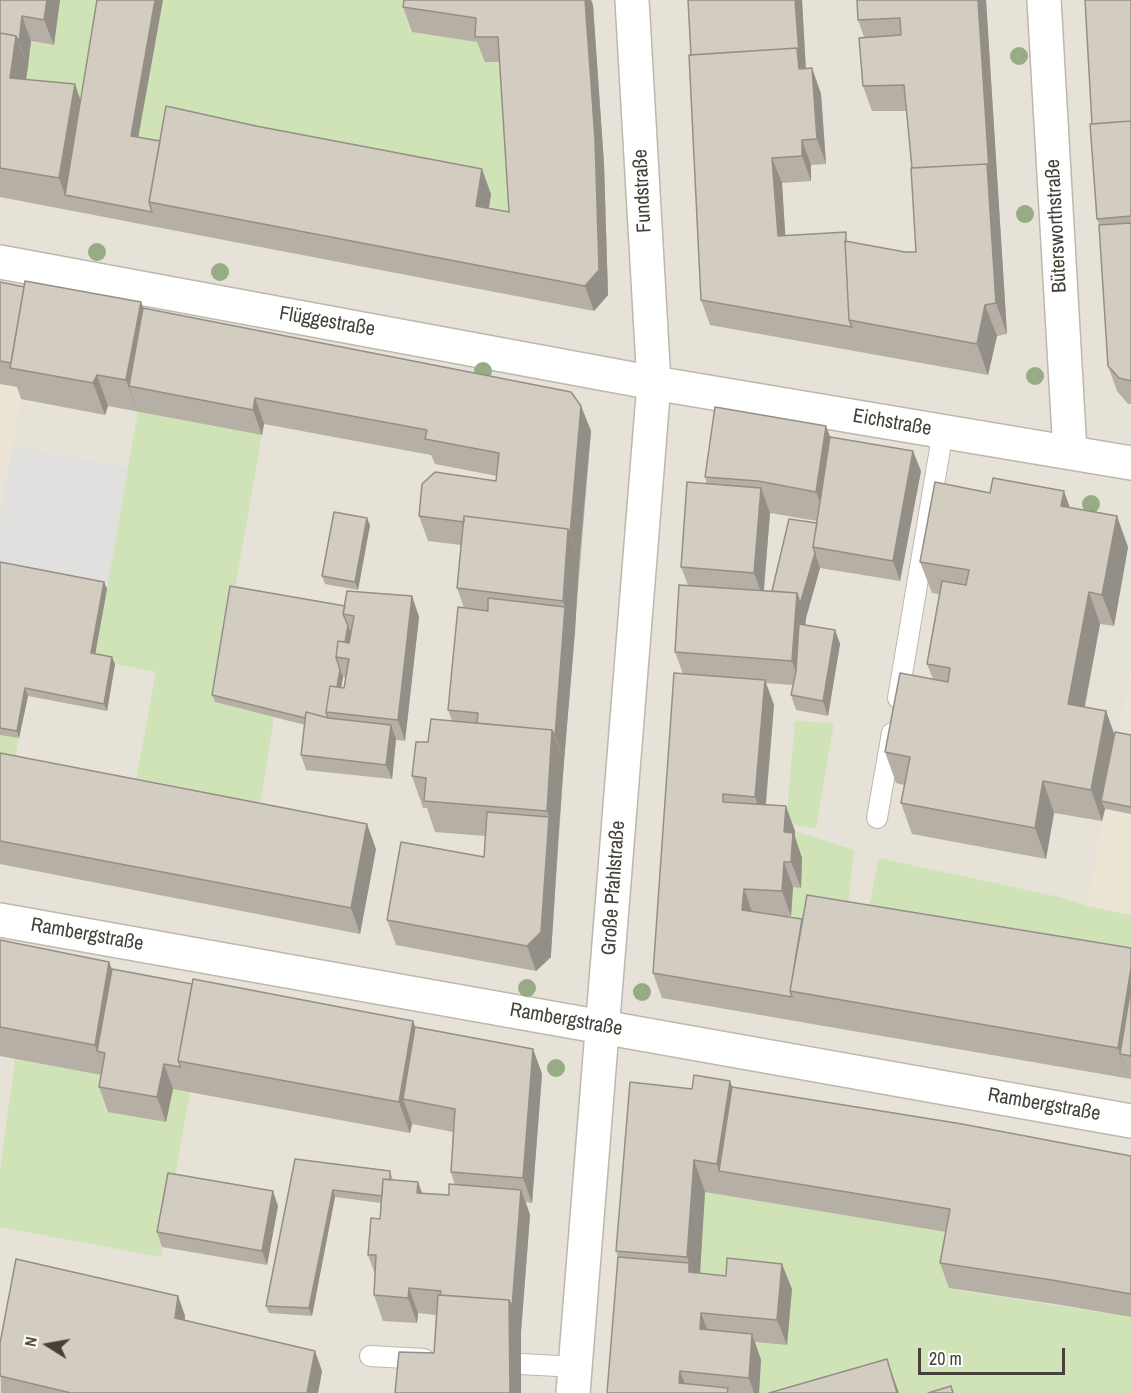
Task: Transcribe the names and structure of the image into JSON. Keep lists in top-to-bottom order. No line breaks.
{"streets":{"street":["Fundstraße","Bütersworthstraße","Flüggestraße","Eichstraße","Große Pfahlstraße","Rambergstraße"]},"crossings":[["Fundstraße","Flüggestraße"],["Fundstraße","Eichstraße"],["Fundstraße","Große Pfahlstraße"],["Bütersworthstraße","Eichstraße"],["Flüggestraße","Eichstraße"],["Flüggestraße","Große Pfahlstraße"],["Eichstraße","Große Pfahlstraße"],["Große Pfahlstraße","Rambergstraße"]],"scale_bar":"20 m","north":"left"}
